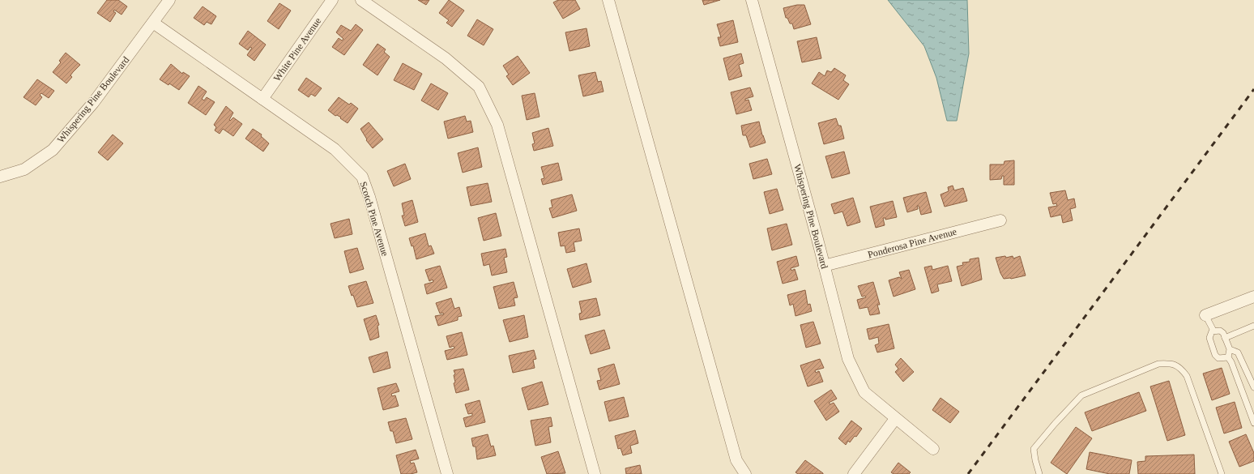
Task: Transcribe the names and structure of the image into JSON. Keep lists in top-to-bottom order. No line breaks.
{"streets":{"street":["White Pine Avenue","Whispering Pine Boulevard","Scotch Pine Avenue","Ponderosa Pine Avenue"]},"crossings":[["White Pine Avenue","Scotch Pine Avenue"],["Whispering Pine Boulevard","Scotch Pine Avenue"],["Whispering Pine Boulevard","Ponderosa Pine Avenue"]]}
